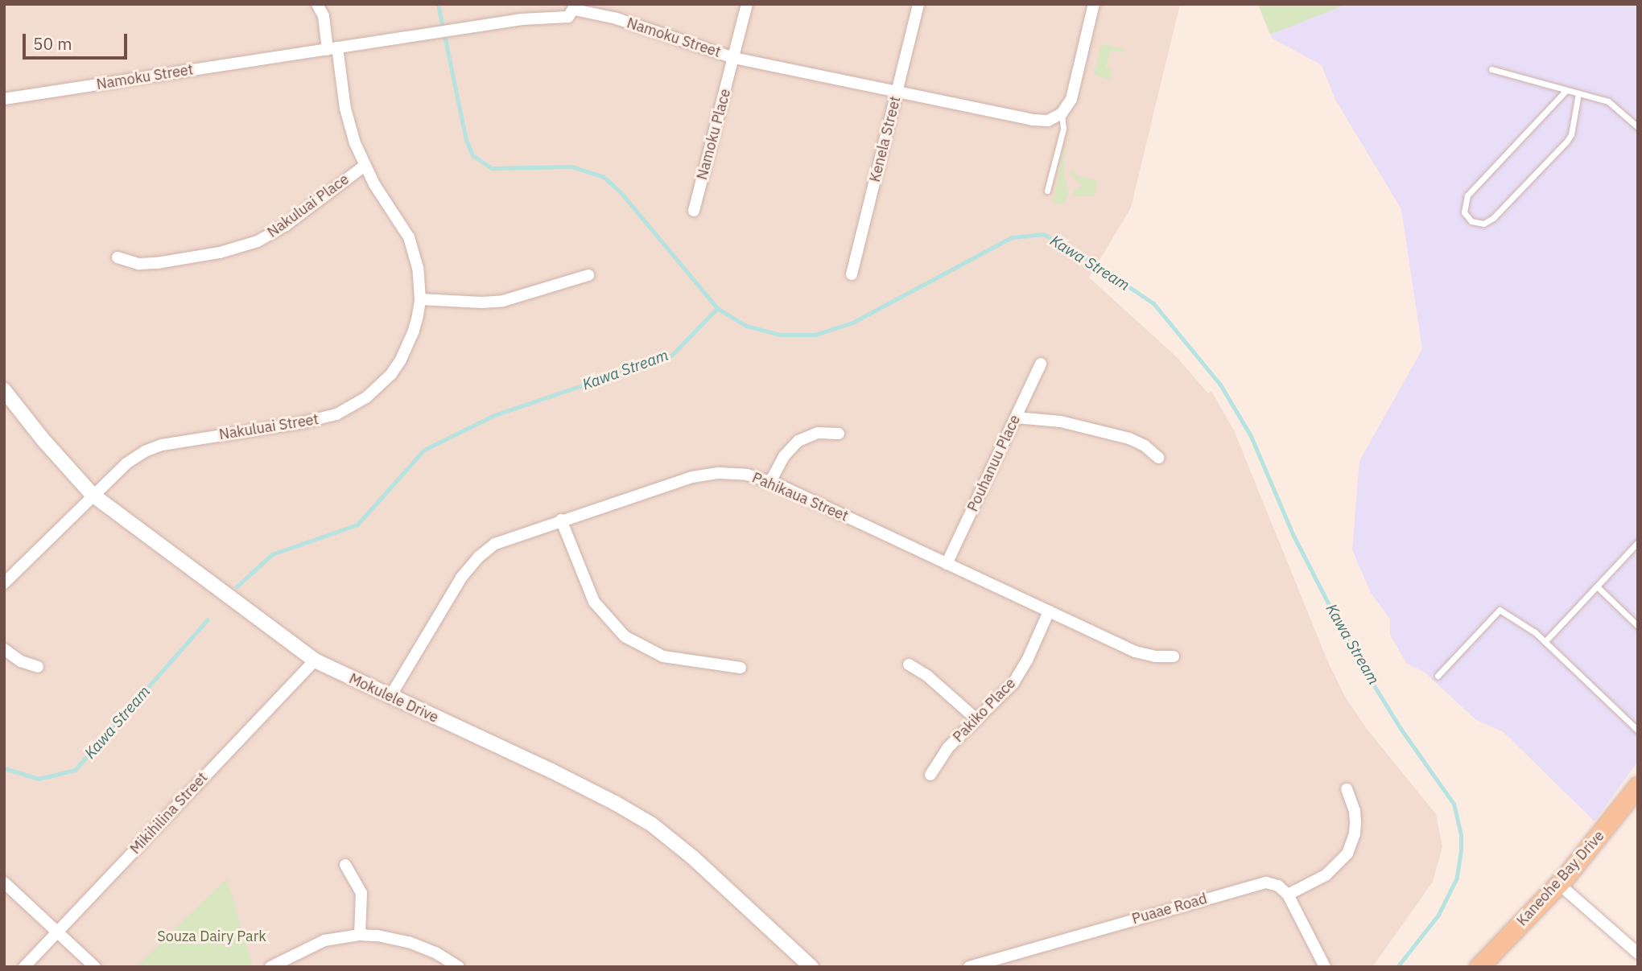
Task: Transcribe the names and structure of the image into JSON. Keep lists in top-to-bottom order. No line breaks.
{"streets":{"main road":["Kaneohe Bay Drive"],"street":["Namoku Street","Namoku Place","Kenela Street","Nakuluai Place","Nakuluai Street","Pouhanuu Place","Pahikaua Street","Mokulele Drive","Pakiko Place","Mikihilina Street","Puaae Road"]},"crossings":[["Namoku Street","Namoku Place"],["Namoku Street","Kenela Street"],["Namoku Street","Nakuluai Street"],["Nakuluai Place","Nakuluai Street"],["Nakuluai Street","Mokulele Drive"],["Pouhanuu Place","Pahikaua Street"],["Pahikaua Street","Mokulele Drive"],["Pahikaua Street","Pakiko Place"],["Mokulele Drive","Mikihilina Street"]],"water":["Kawa Stream"],"parks":["Souza Dairy Park"],"scale_bar":"50 m"}
